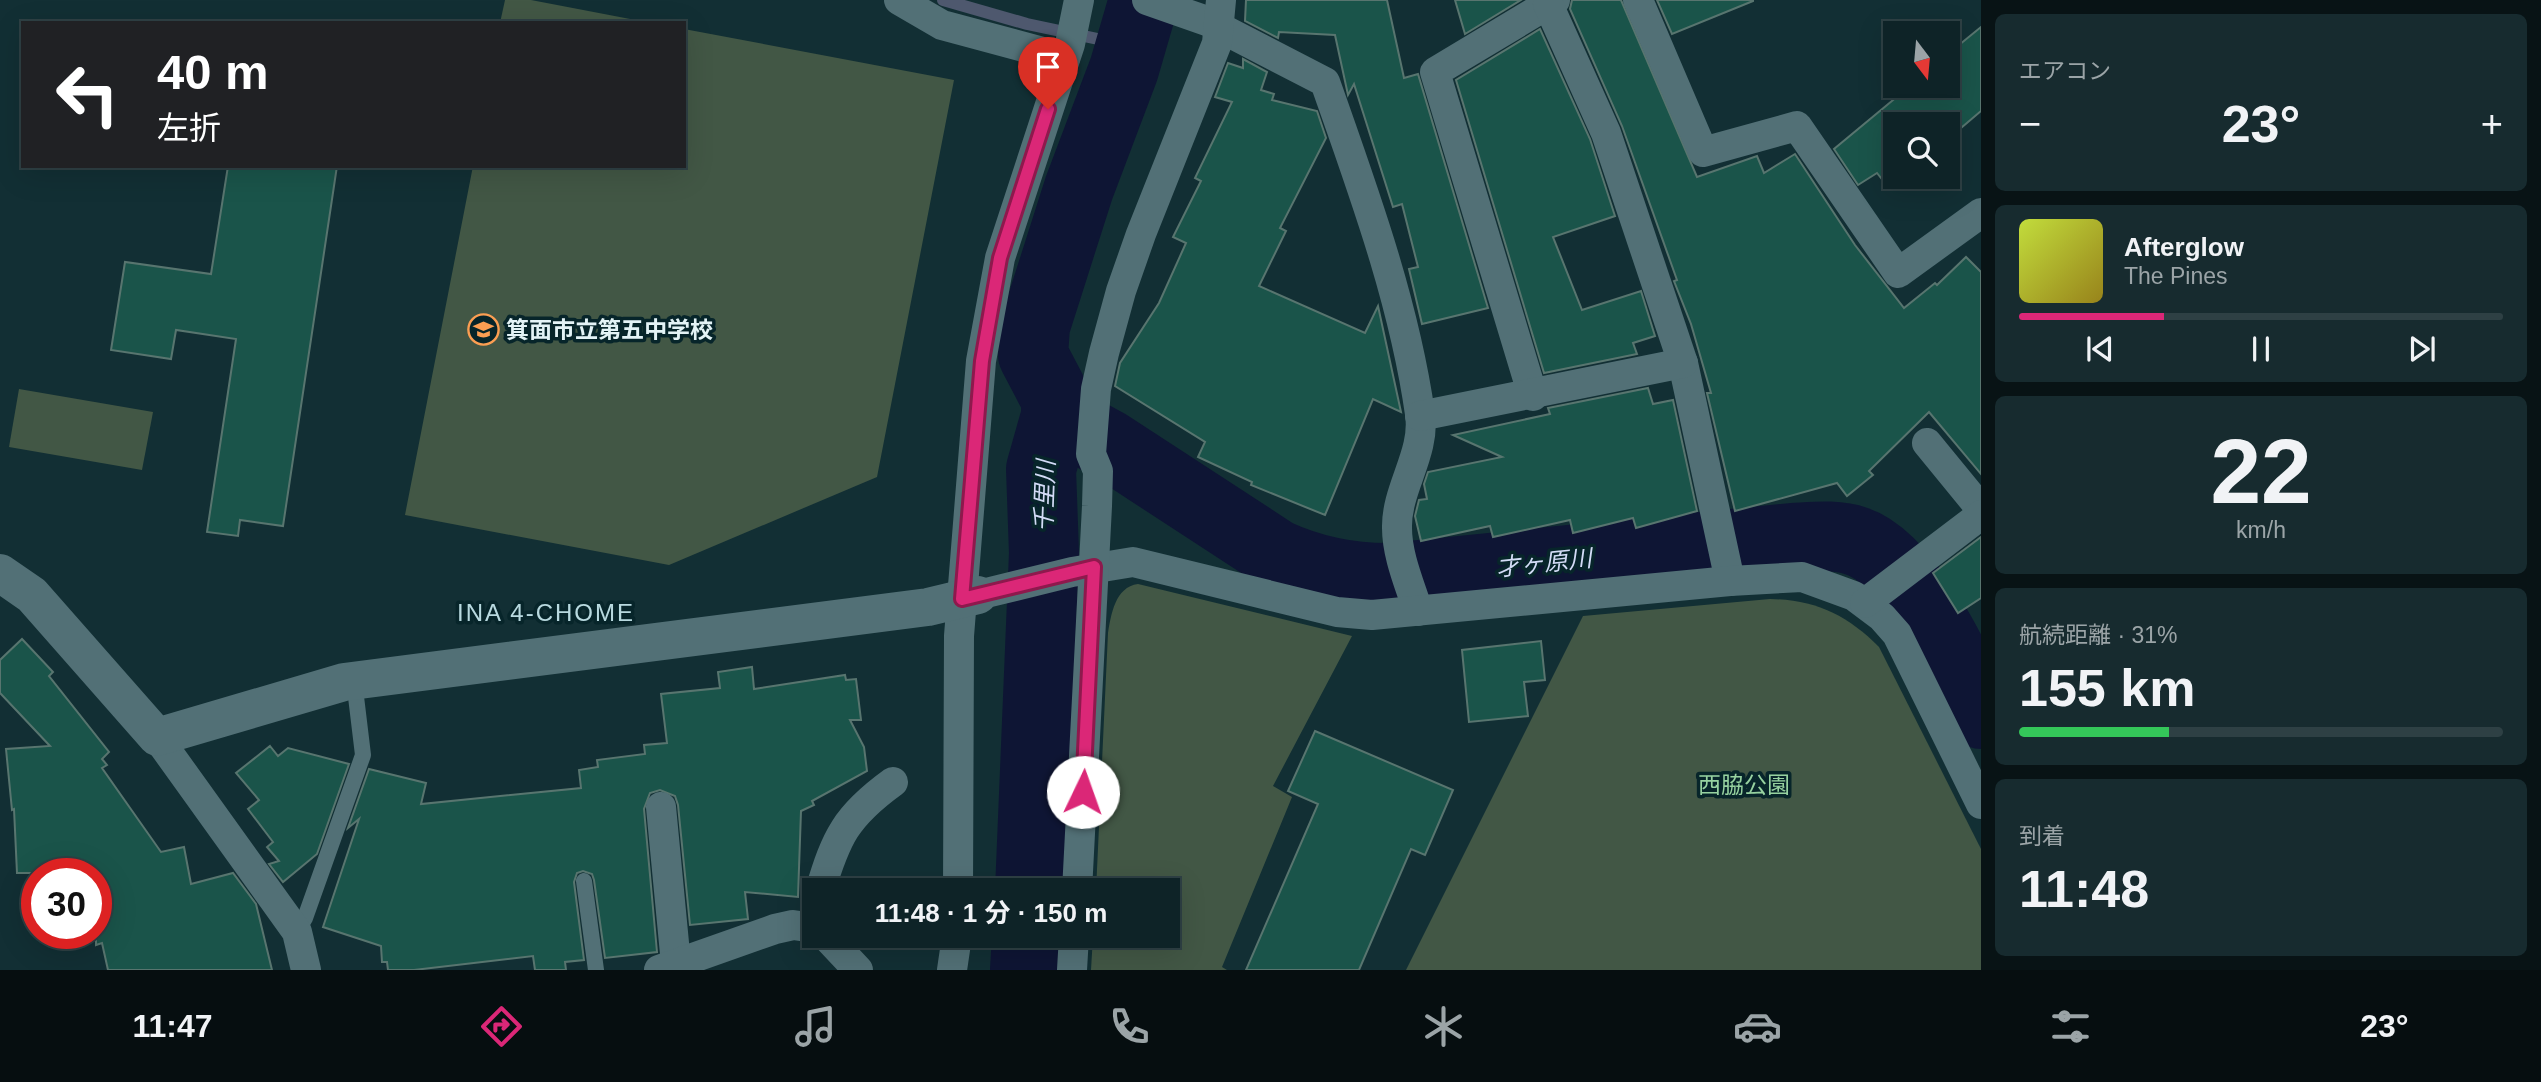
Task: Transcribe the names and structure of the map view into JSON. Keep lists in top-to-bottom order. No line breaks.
{"districts":["INA 4-CHOME"],"water":["千里川","才ヶ原川"],"parks":["西脇公園"],"places":{"school or university":["箕面市立第五中学校"]},"north":"bottom","page":{"tile":["エアコン",["22","km/h"],["航続距離 · 31%","155 km"],["到着","11:48"]],"turn":["40 m","左折"],"heat":["−","23°","+"],"song":["Afterglow","The Pines"],"limit":"30","trip":"11:48 · 1 分 · 150 m","tabs":["11:47","23°"]}}
